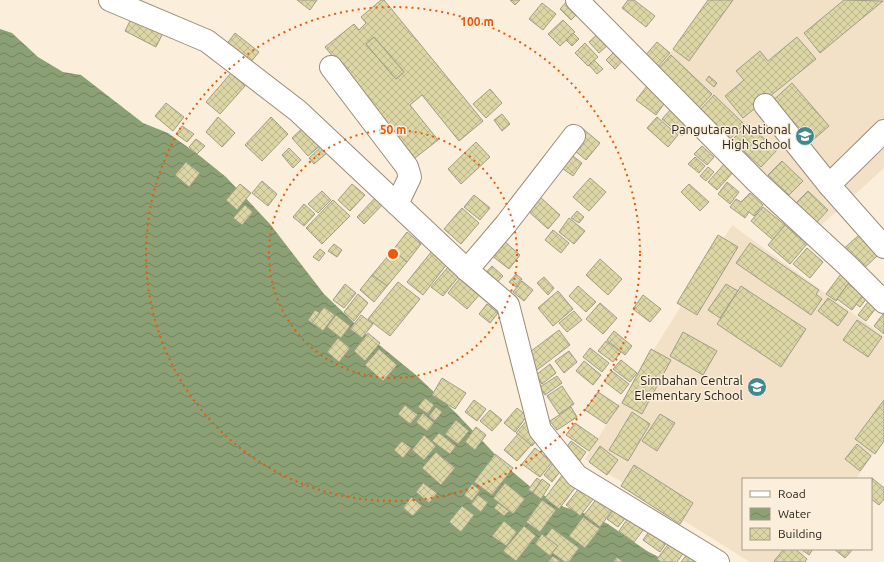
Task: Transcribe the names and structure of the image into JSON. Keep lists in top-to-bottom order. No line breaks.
{"places":{"school or university":["Pangutaran National High School","Simbahan Central Elementary School"]},"legend":["Road","Water","Building"],"rings":["100 m","50 m"]}
